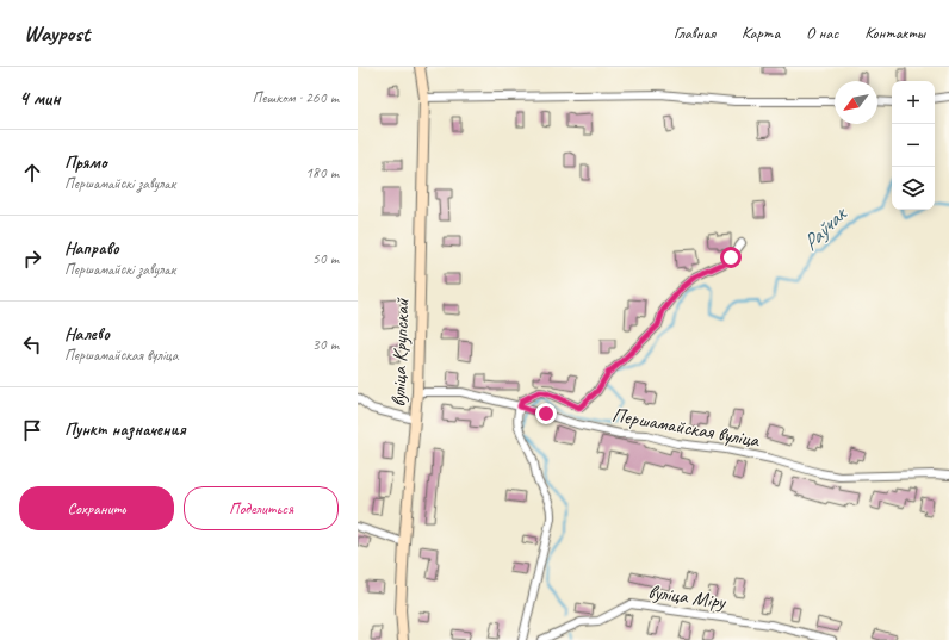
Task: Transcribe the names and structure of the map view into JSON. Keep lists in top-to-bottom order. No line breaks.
{"streets":{"street":["вуліца Крупскай","Першамайская вуліца","вуліца Міру"]},"crossings":[["вуліца Крупскай","Першамайская вуліца"]],"water":["Раўчак"],"north":"bottom left","page":{"header":"Waypost","nav":["Главная","Карта","О нас","Контакты"],"heading":["4 мин","Пешком · 260 m"],"map_buttons":["+","−"],"list":[["Прямо","Першамайскі завулак","180 m"],["Направо","Першамайскі завулак","50 m"],["Налево","Першамайская вуліца","30 m"],"Пункт назначения"],"buttons":["Сохранить","Поделиться"]}}
